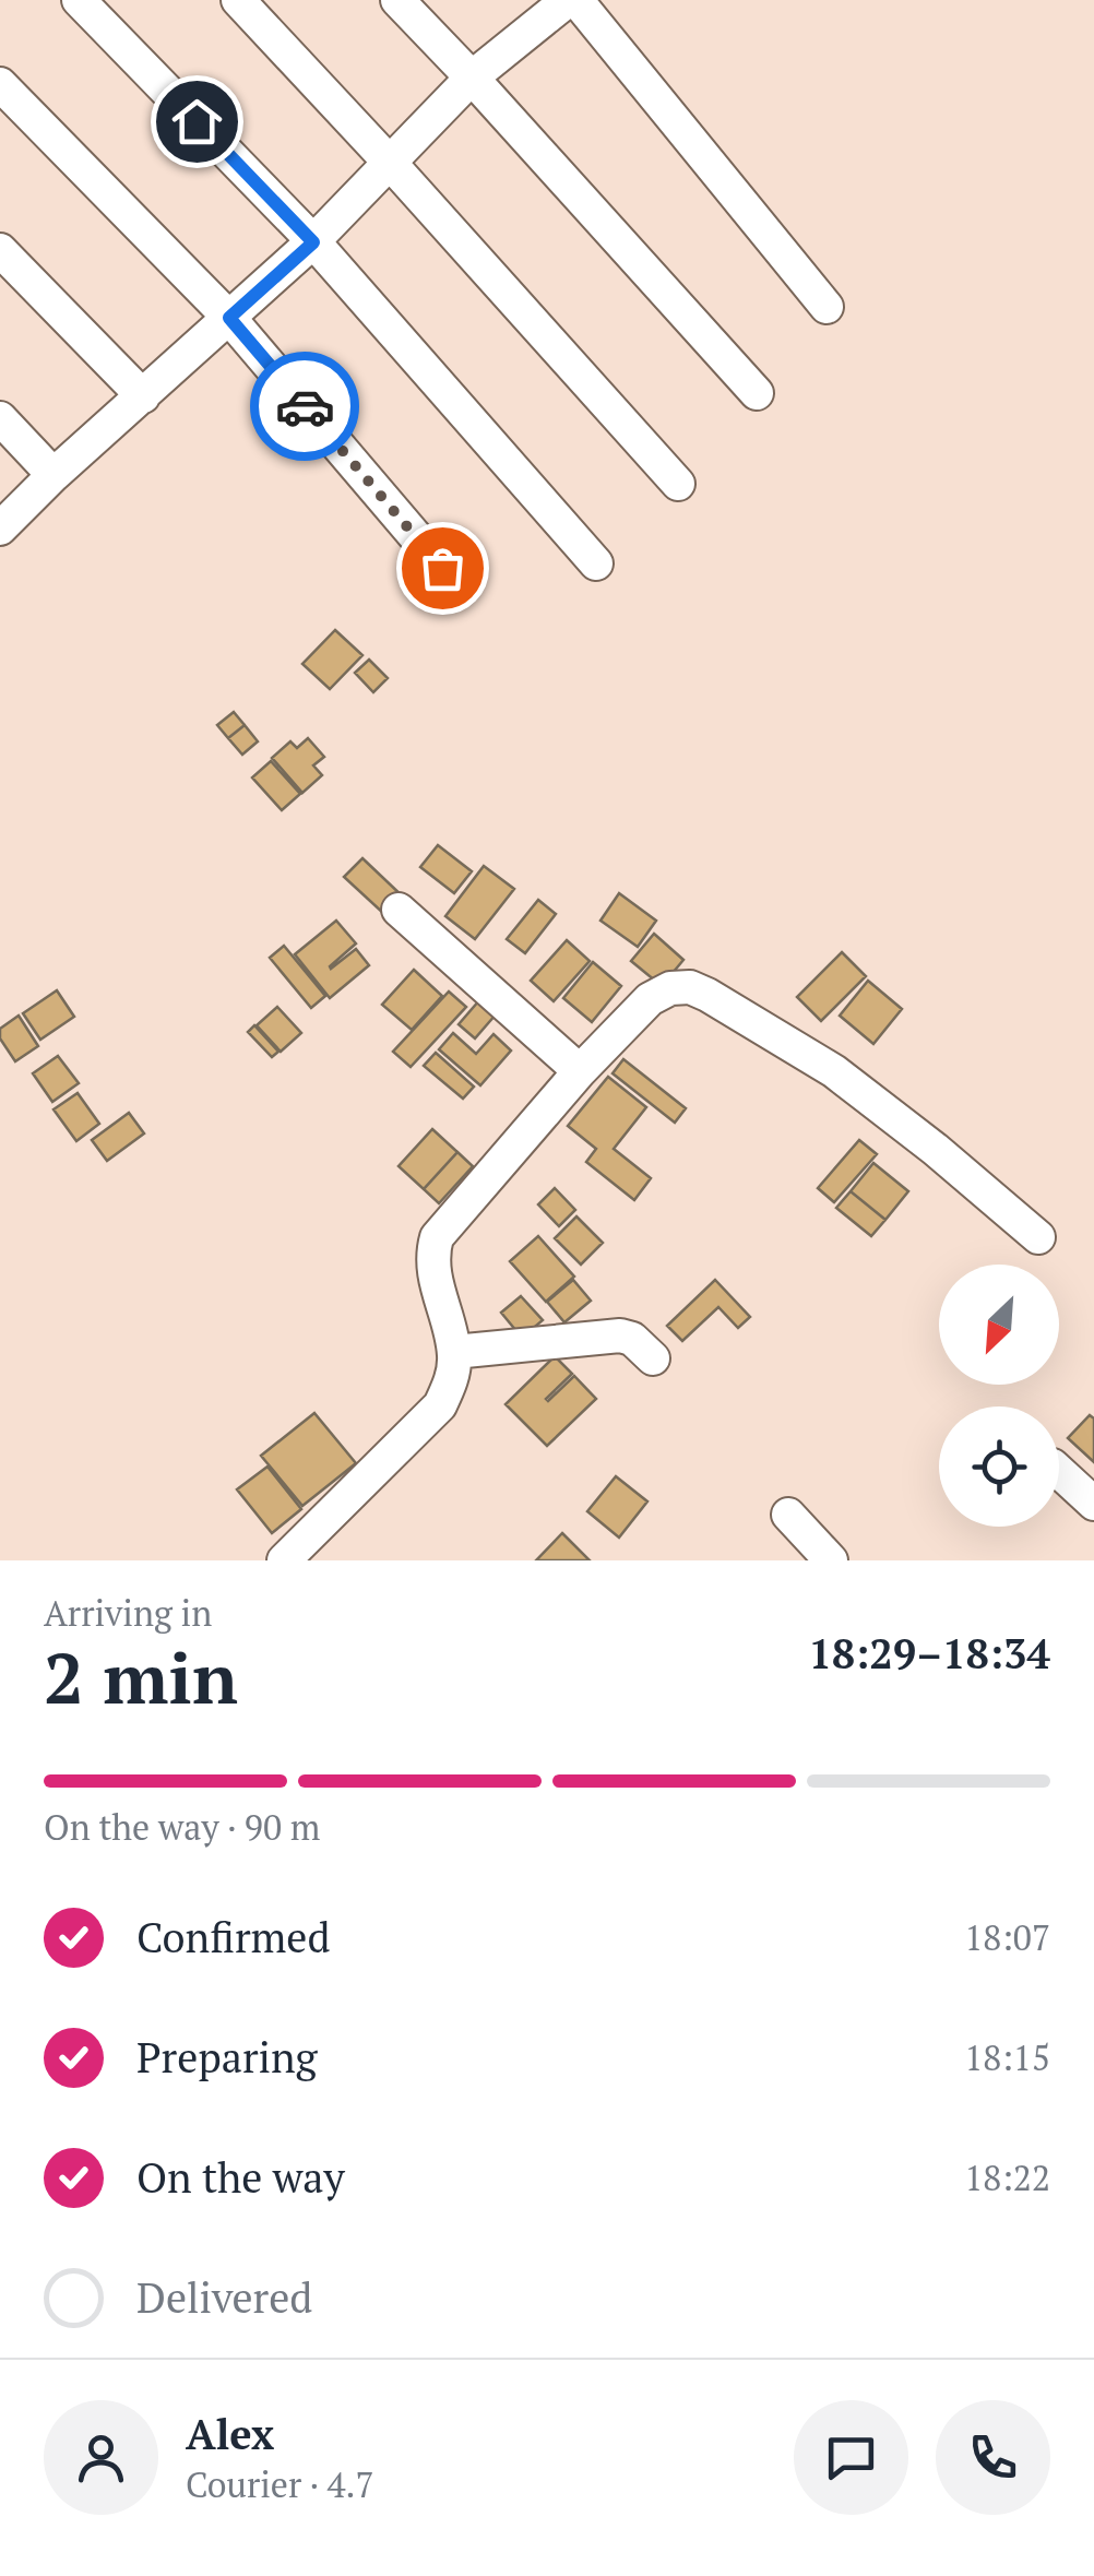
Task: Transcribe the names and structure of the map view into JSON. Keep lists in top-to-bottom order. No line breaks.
{"north":"bottom left","page":{"heading":["2 min","Arriving in","18:29–18:34"],"panel":["Alex","Courier · 4.7"],"bar":"On the way · 90 m","list":[["Confirmed","18:07"],["Preparing","18:15"],["On the way","18:22"],"Delivered"]}}
